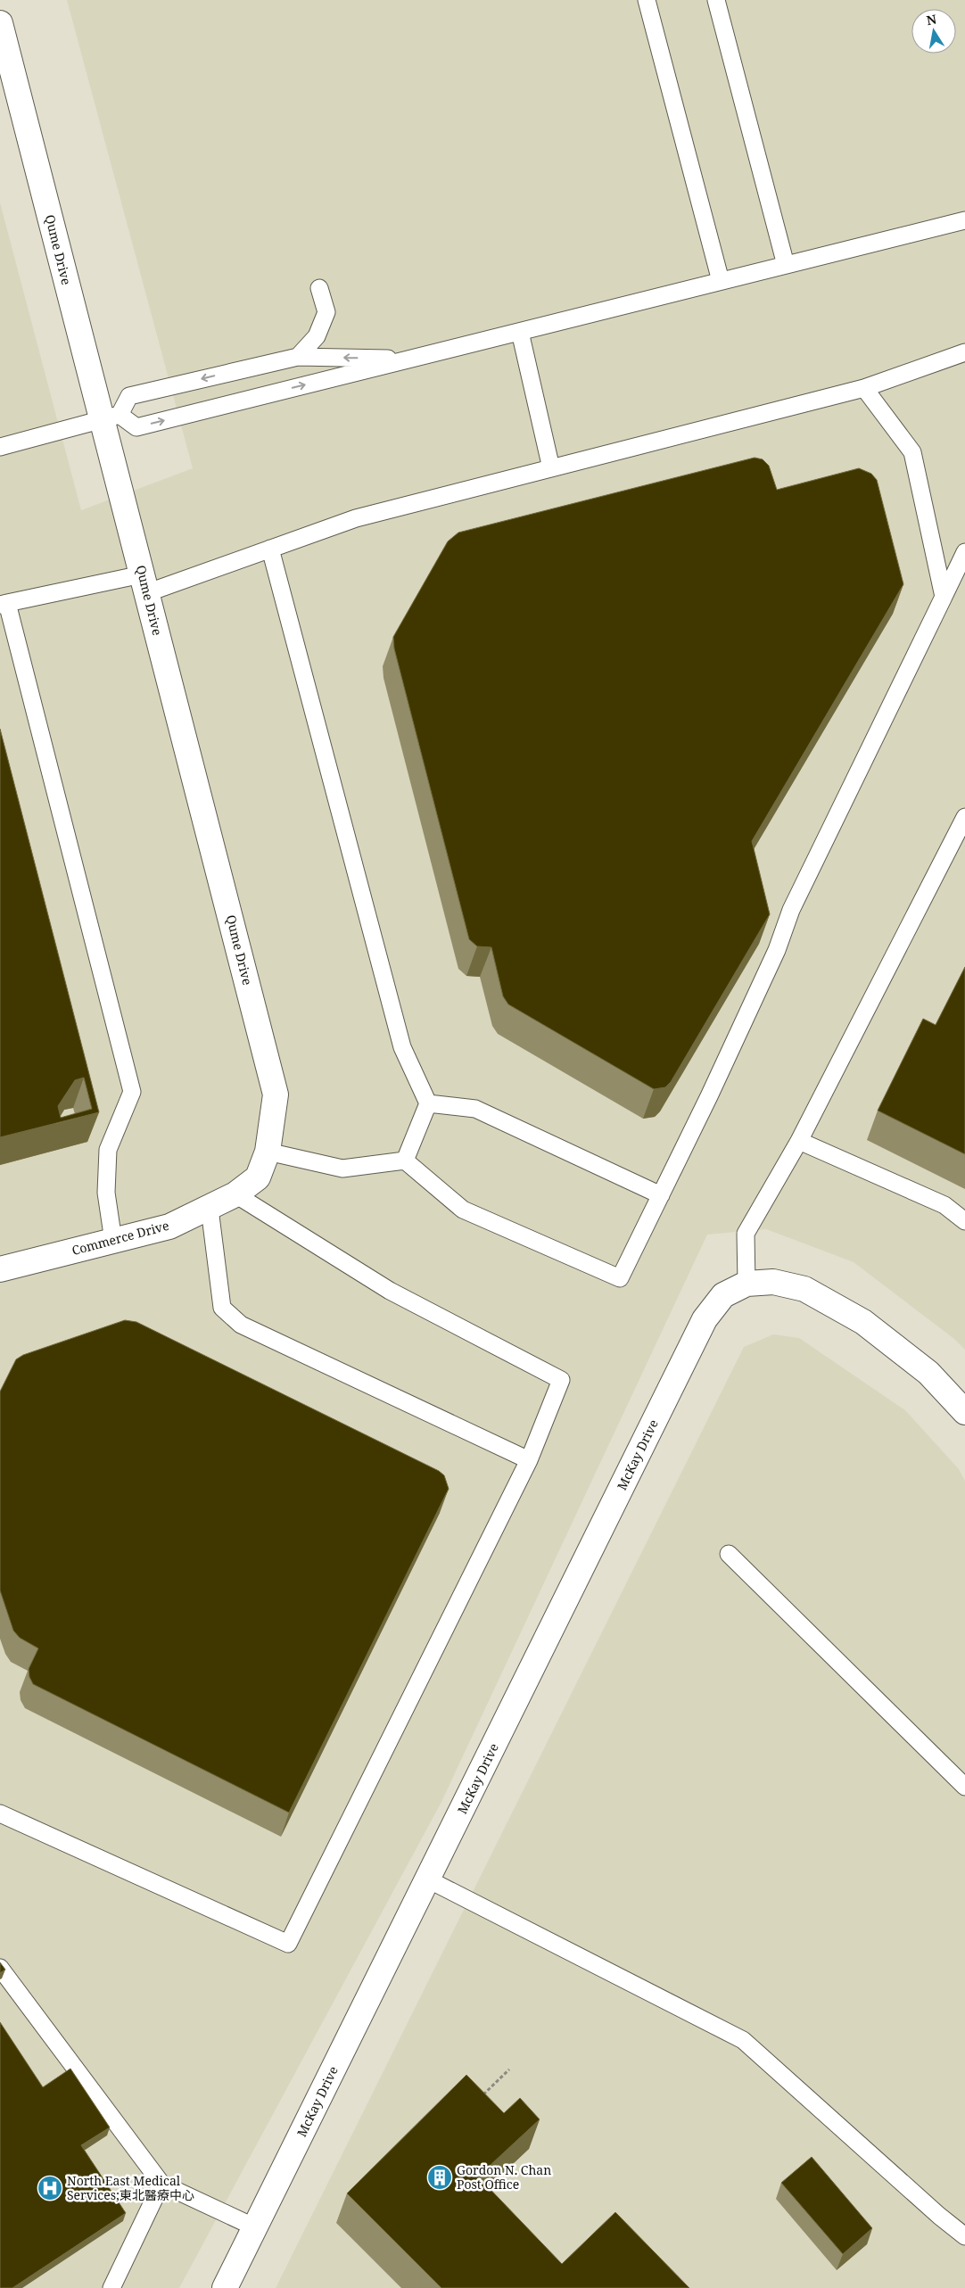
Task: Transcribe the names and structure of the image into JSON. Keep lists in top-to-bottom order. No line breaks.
{"streets":{"street":["Qume Drive","Commerce Drive","McKay Drive"]},"crossings":[["Qume Drive","Commerce Drive"]],"places":{"building":["Gordon N. Chan Post Office"],"hospital":["North East Medical Services;東北醫療中心"]},"north":"top"}
